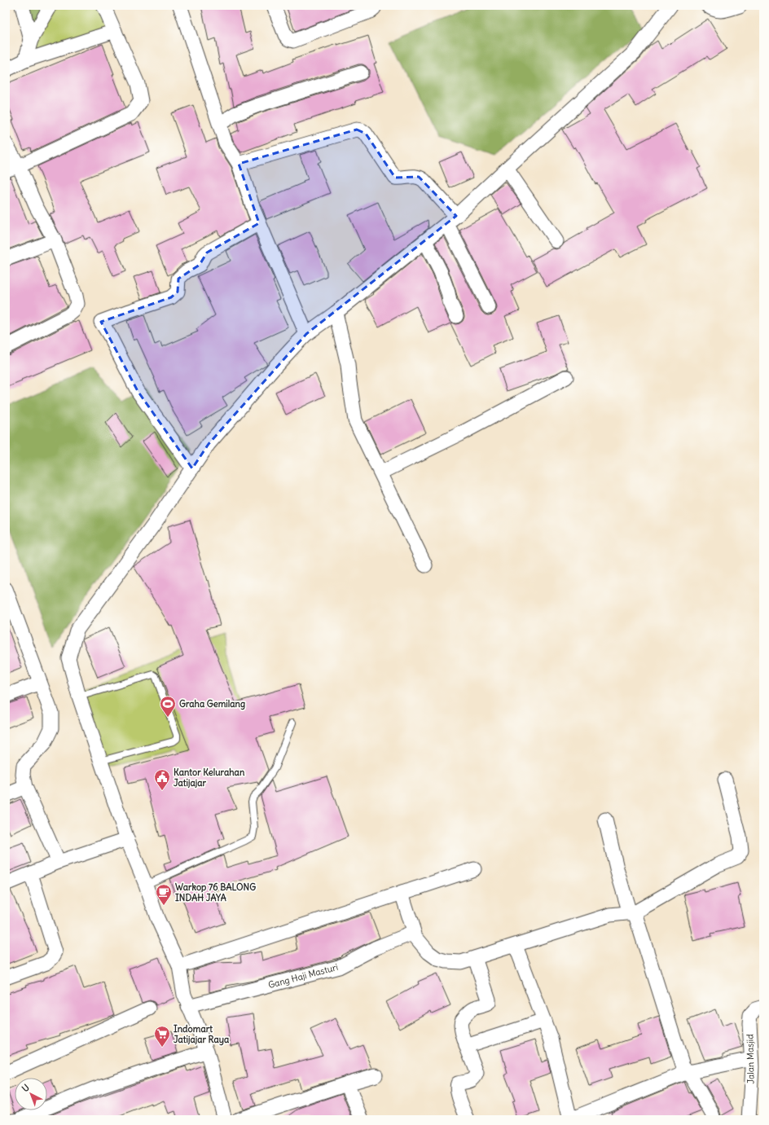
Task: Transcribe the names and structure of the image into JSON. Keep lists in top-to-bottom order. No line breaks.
{"streets":{"street":["Gang Haji Masturi","Jalan Masjid"]},"places":{"sports":["Graha Gemilang"],"public building":["Kantor Kelurahan Jatijajar"],"cafe":["Warkop 76 BALONG INDAH JAYA"],"supermarket":["Indomart Jatijajar Raya"]},"north":"top left"}
